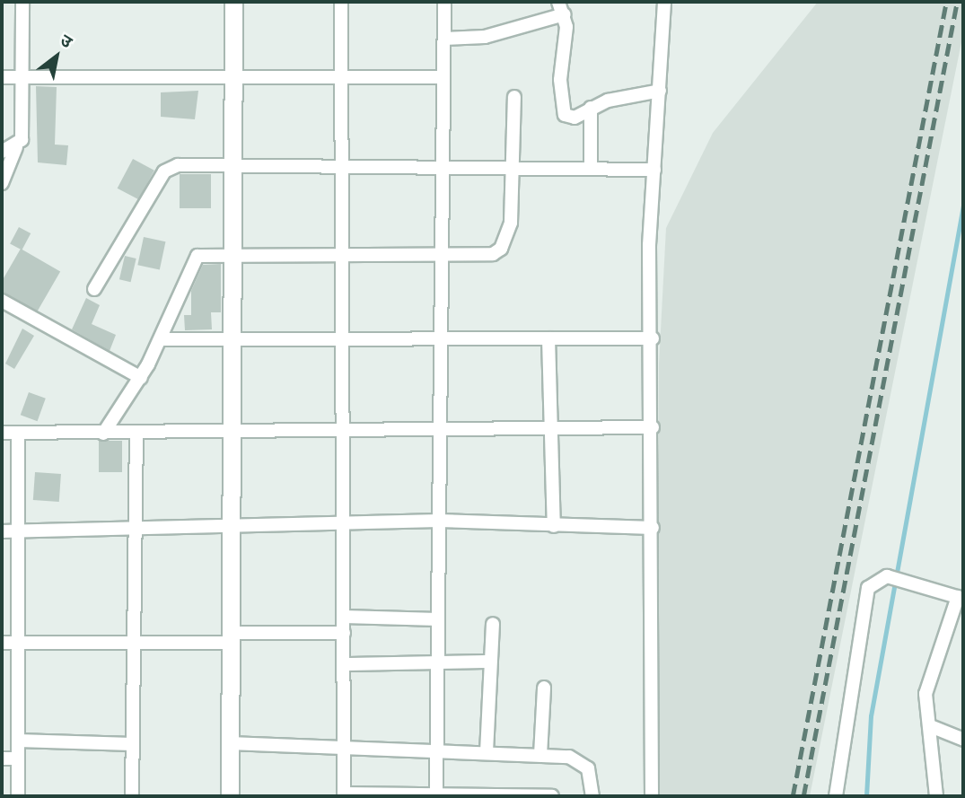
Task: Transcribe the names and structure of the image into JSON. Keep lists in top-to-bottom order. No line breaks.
{"north":"top right"}
